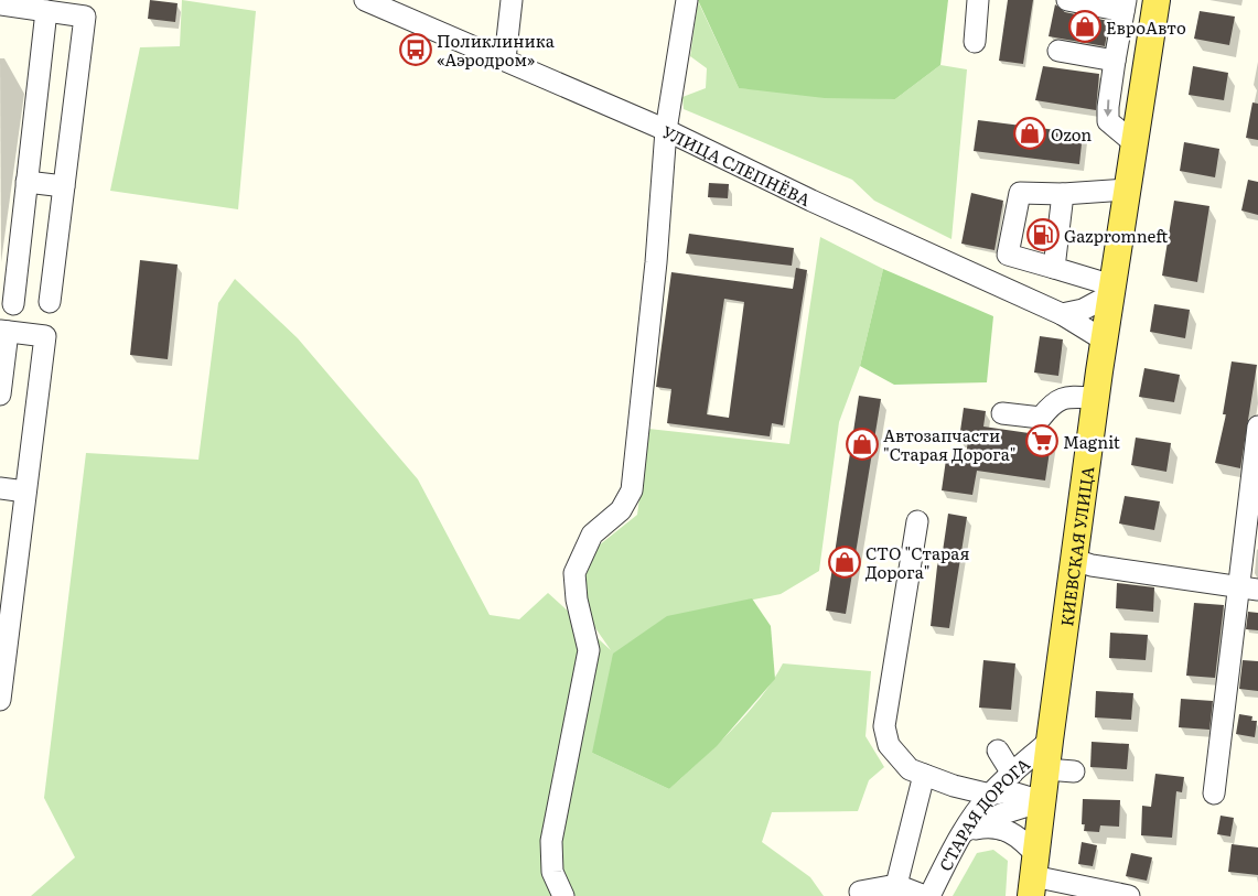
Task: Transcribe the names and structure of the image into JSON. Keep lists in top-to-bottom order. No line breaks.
{"streets":{"main road":["КИЕВСКАЯ УЛИЦА"],"street":["УЛИЦА СЛЕПНЁВА","СТАРАЯ ДОРОГА"]},"crossings":[["УЛИЦА СЛЕПНЁВА","КИЕВСКАЯ УЛИЦА"],["КИЕВСКАЯ УЛИЦА","СТАРАЯ ДОРОГА"]],"places":{"shop":["ЕвроАвто","Ozon","Автозапчасти \"Старая Дорога\"","СТО \"Старая Дорога\""],"bus stop":["Поликлиника «Аэродром»"],"fuel station":["Gazpromneft"],"supermarket":["Magnit"]}}
